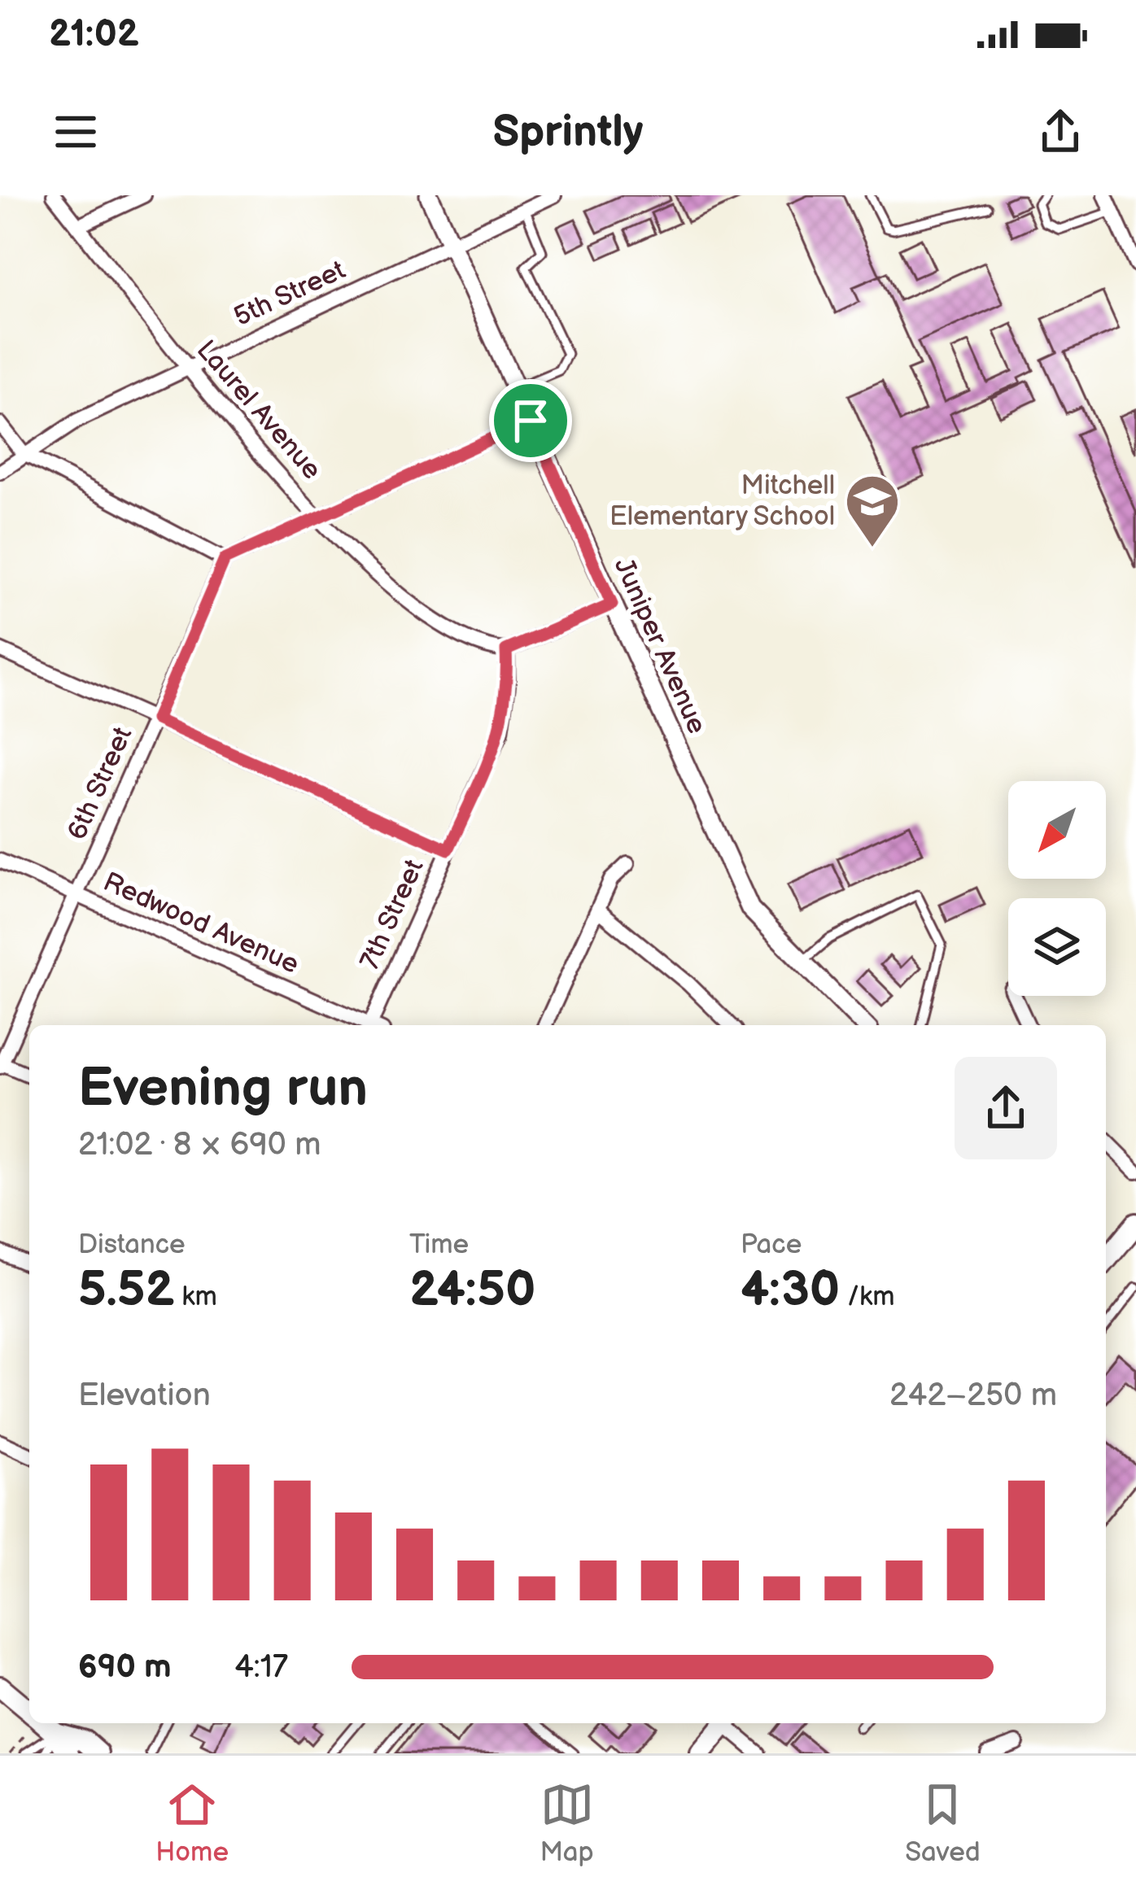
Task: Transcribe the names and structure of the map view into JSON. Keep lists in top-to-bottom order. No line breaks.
{"streets":{"street":["5th Street","Laurel Avenue","Juniper Avenue","6th Street","7th Street","Redwood Avenue"]},"crossings":[["5th Street","Laurel Avenue"],["5th Street","Juniper Avenue"],["Laurel Avenue","7th Street"],["6th Street","Redwood Avenue"]],"places":{"school or university":["Mitchell Elementary School"]},"north":"bottom left","page":{"status":"21:02","header":"Sprintly","heading":["Evening run","21:02 · 8 × 690 m"],"stats":[["Distance","5.52 km"],["Time","24:50"],["Pace","4:30 /km"]],"chart":["Elevation","242–250 m"],"list":[{"name":"690 m","note":"4:17"}],"tabs":["Home","Map","Saved"]}}
